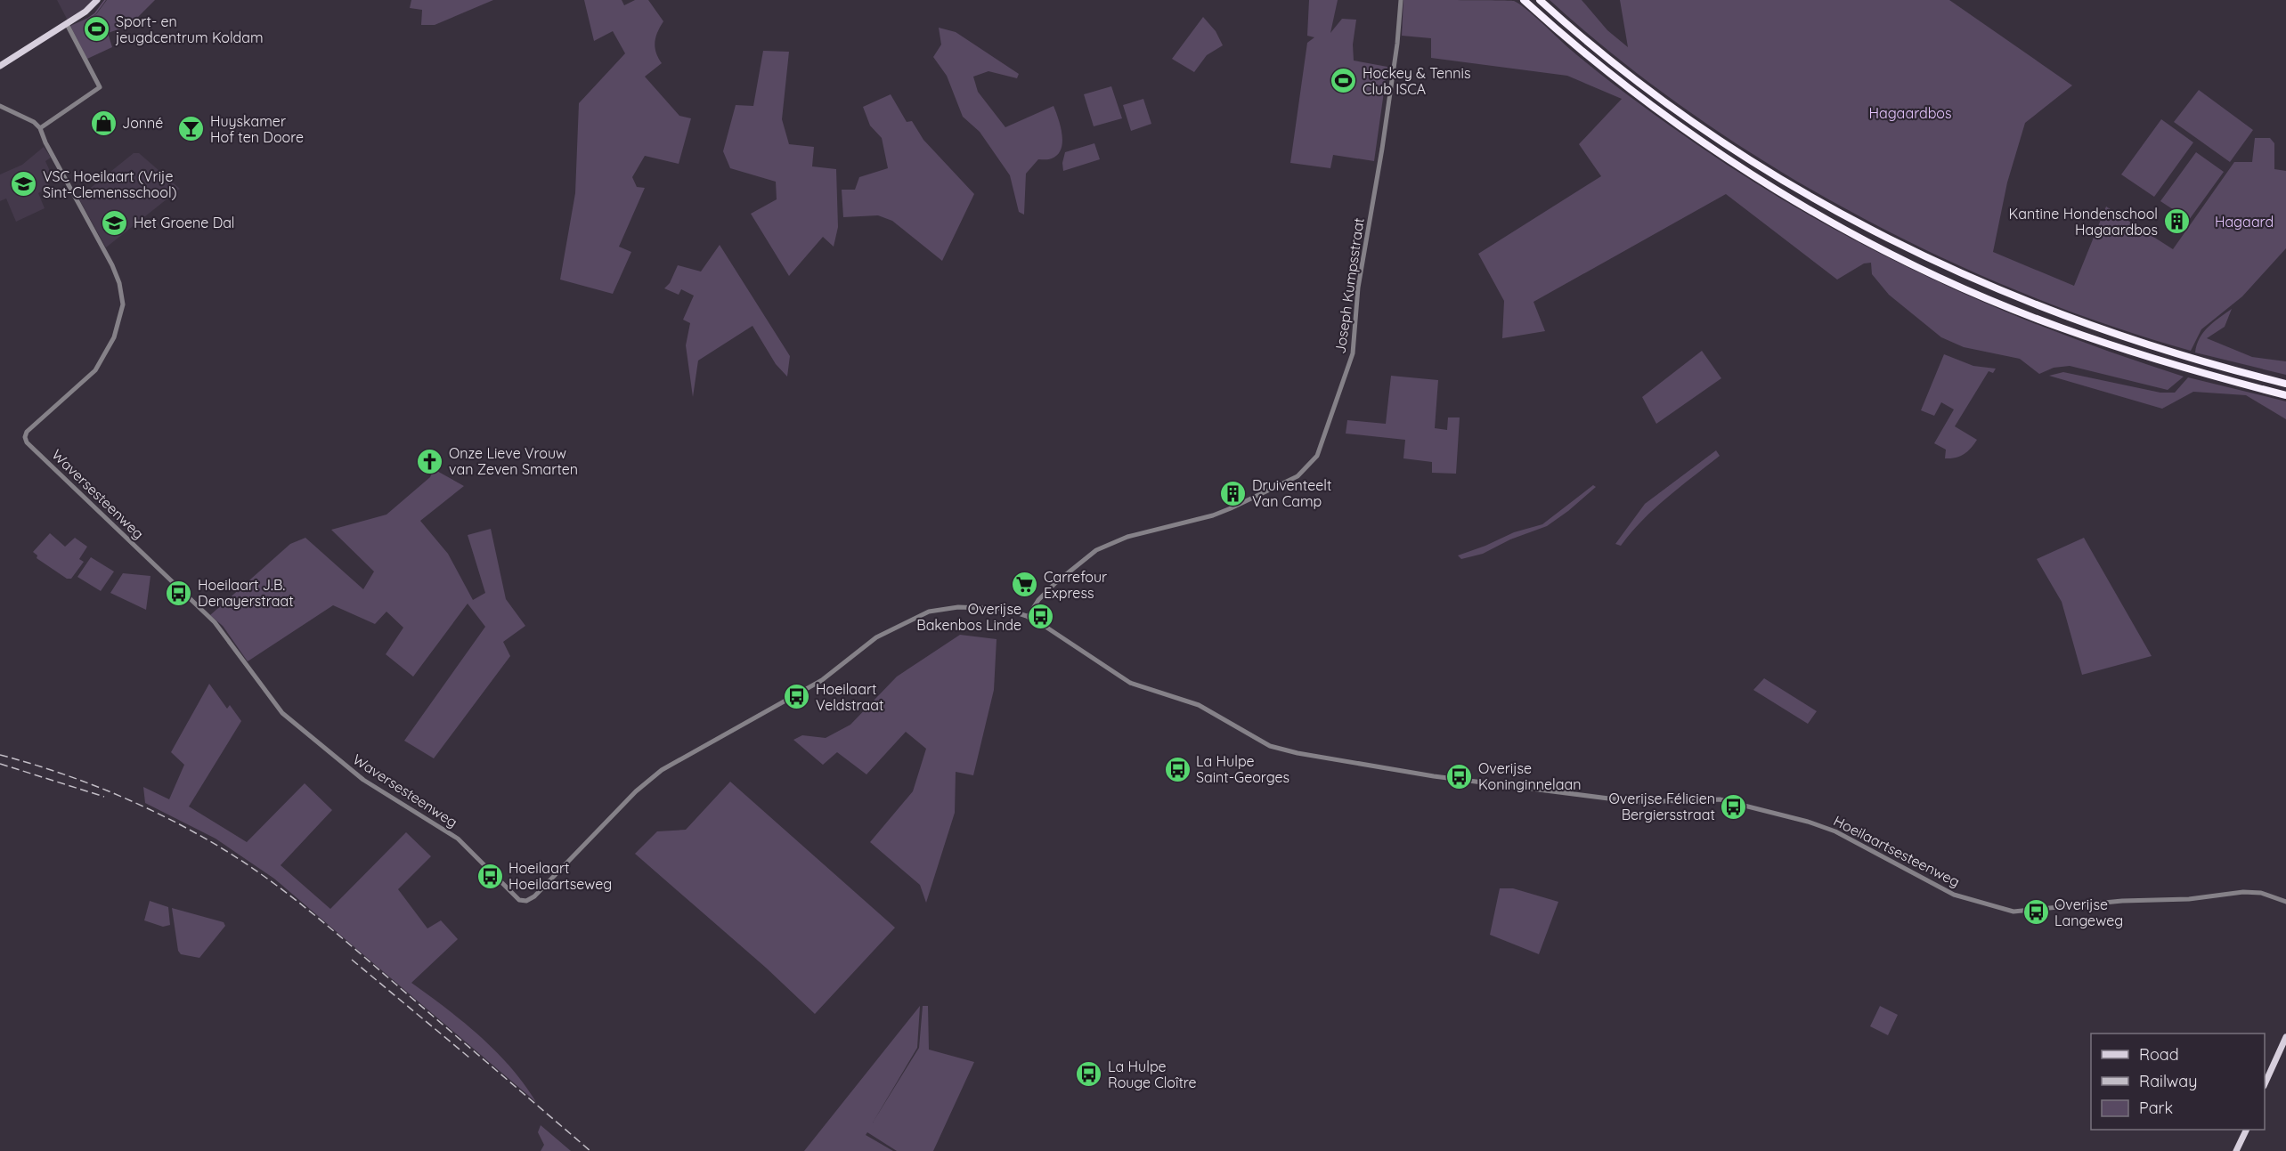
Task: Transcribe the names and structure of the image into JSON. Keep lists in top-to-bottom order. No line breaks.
{"streets":{"street":["Joseph Kumpsstraat","Waversesteenweg","Hoeilaartsesteenweg"]},"crossings":[["Joseph Kumpsstraat","Waversesteenweg"],["Waversesteenweg","Hoeilaartsesteenweg"]],"parks":["Hagaardbos","Hagaard"],"places":{"sports":["Sport- en jeugdcentrum Koldam","Hockey & Tennis Club ISCA"],"shop":["Jonné"],"bar":["Huyskamer Hof ten Doore"],"school or university":["VSC Hoeilaart (Vrije Sint-Clemensschool)","Het Groene Dal"],"building":["Kantine Hondenschool Hagaardbos","Druiventeelt Van Camp"],"church":["Onze Lieve Vrouw van Zeven Smarten"],"supermarket":["Carrefour Express"],"bus stop":["Hoeilaart J.B. Denayerstraat","Overijse Bakenbos Linde","Hoeilaart Veldstraat","La Hulpe Saint-Georges","Overijse Koninginnelaan","Overijse Félicien Bergiersstraat","Hoeilaart Hoeilaartseweg","Overijse Langeweg","La Hulpe Rouge Cloître"]},"legend":["Road","Railway","Park"]}
